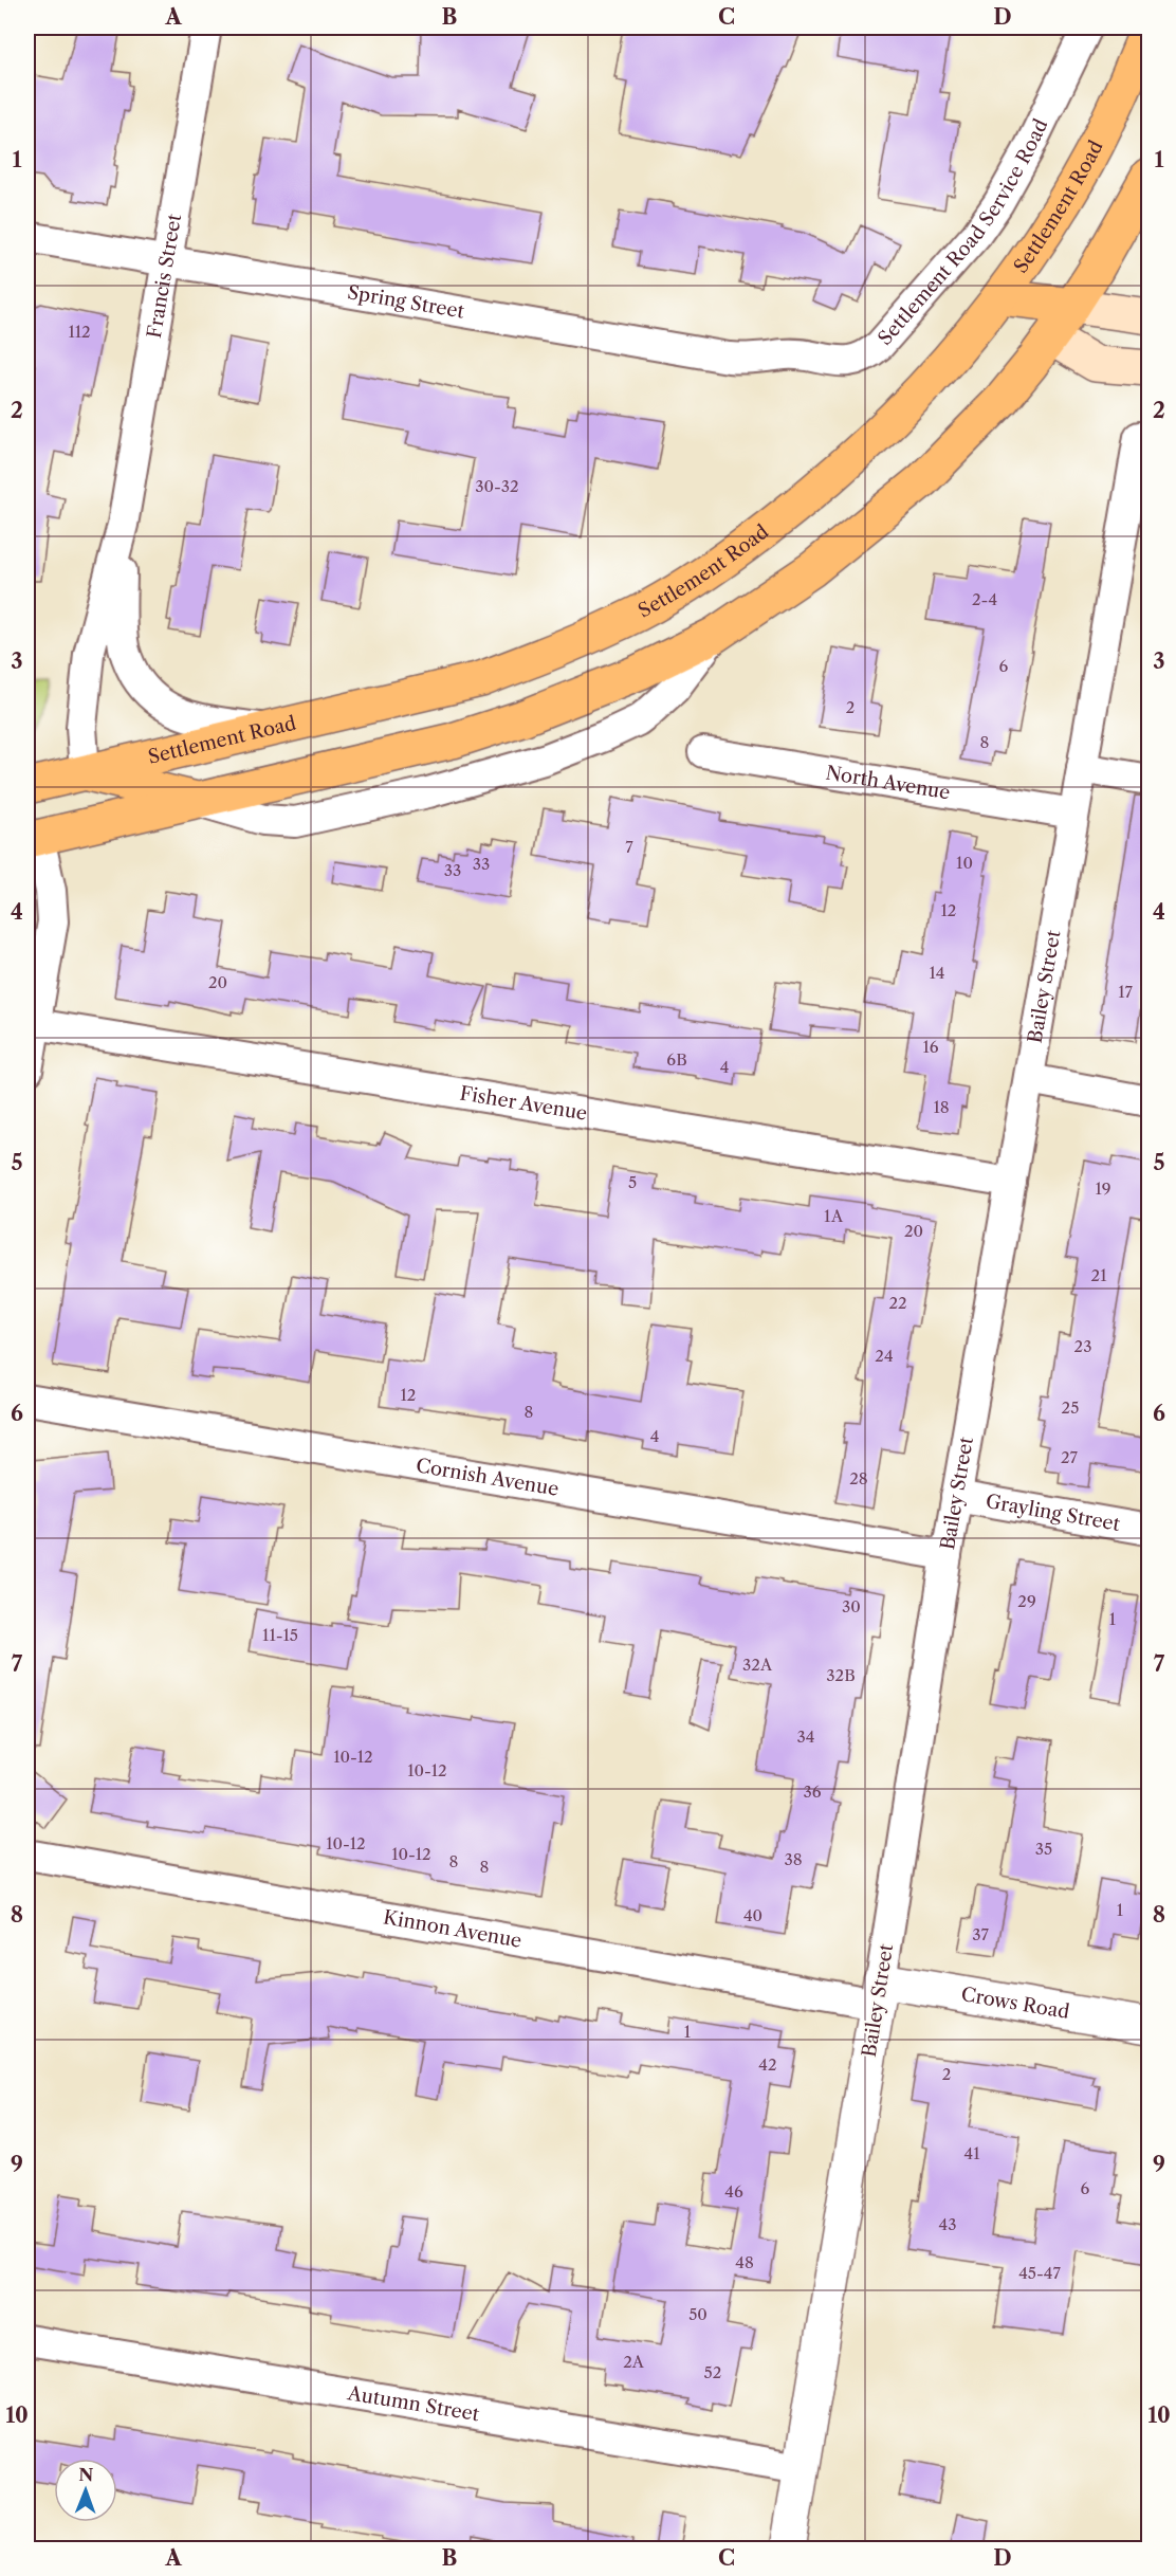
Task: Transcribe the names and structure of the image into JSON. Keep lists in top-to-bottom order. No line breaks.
{"streets":{"highway":["Settlement Road"],"street":["Settlement Road Service Road","Francis Street","Spring Street","North Avenue","Bailey Street","Fisher Avenue","Cornish Avenue","Grayling Street","Kinnon Avenue","Crows Road","Autumn Street"]},"crossings":[["Settlement Road","Francis Street"],["Settlement Road Service Road","Spring Street"],["Francis Street","Spring Street"],["North Avenue","Bailey Street"],["Bailey Street","Fisher Avenue"],["Bailey Street","Cornish Avenue"],["Bailey Street","Grayling Street"],["Bailey Street","Kinnon Avenue"],["Bailey Street","Crows Road"],["Bailey Street","Autumn Street"],["Kinnon Avenue","Crows Road"]],"house_numbers":["112","30-32","2-4","6","2","8","7","10","33","33","12","14","20","17","16","6B","4","18","5","19","1A","20","21","22","23","24","12","25","8","4","27","28","29","30","1","11-15","32A","32B","34","10-12","10-12","36","10-12","35","10-12","38","8","8","1","40","37","1","42","2","41","6","46","43","48","45-47","50","2A","52"],"north":"top","grid":{"columns":["A","B","C","D"],"rows":["1","2","3","4","5","6","7","8","9","10"]}}
